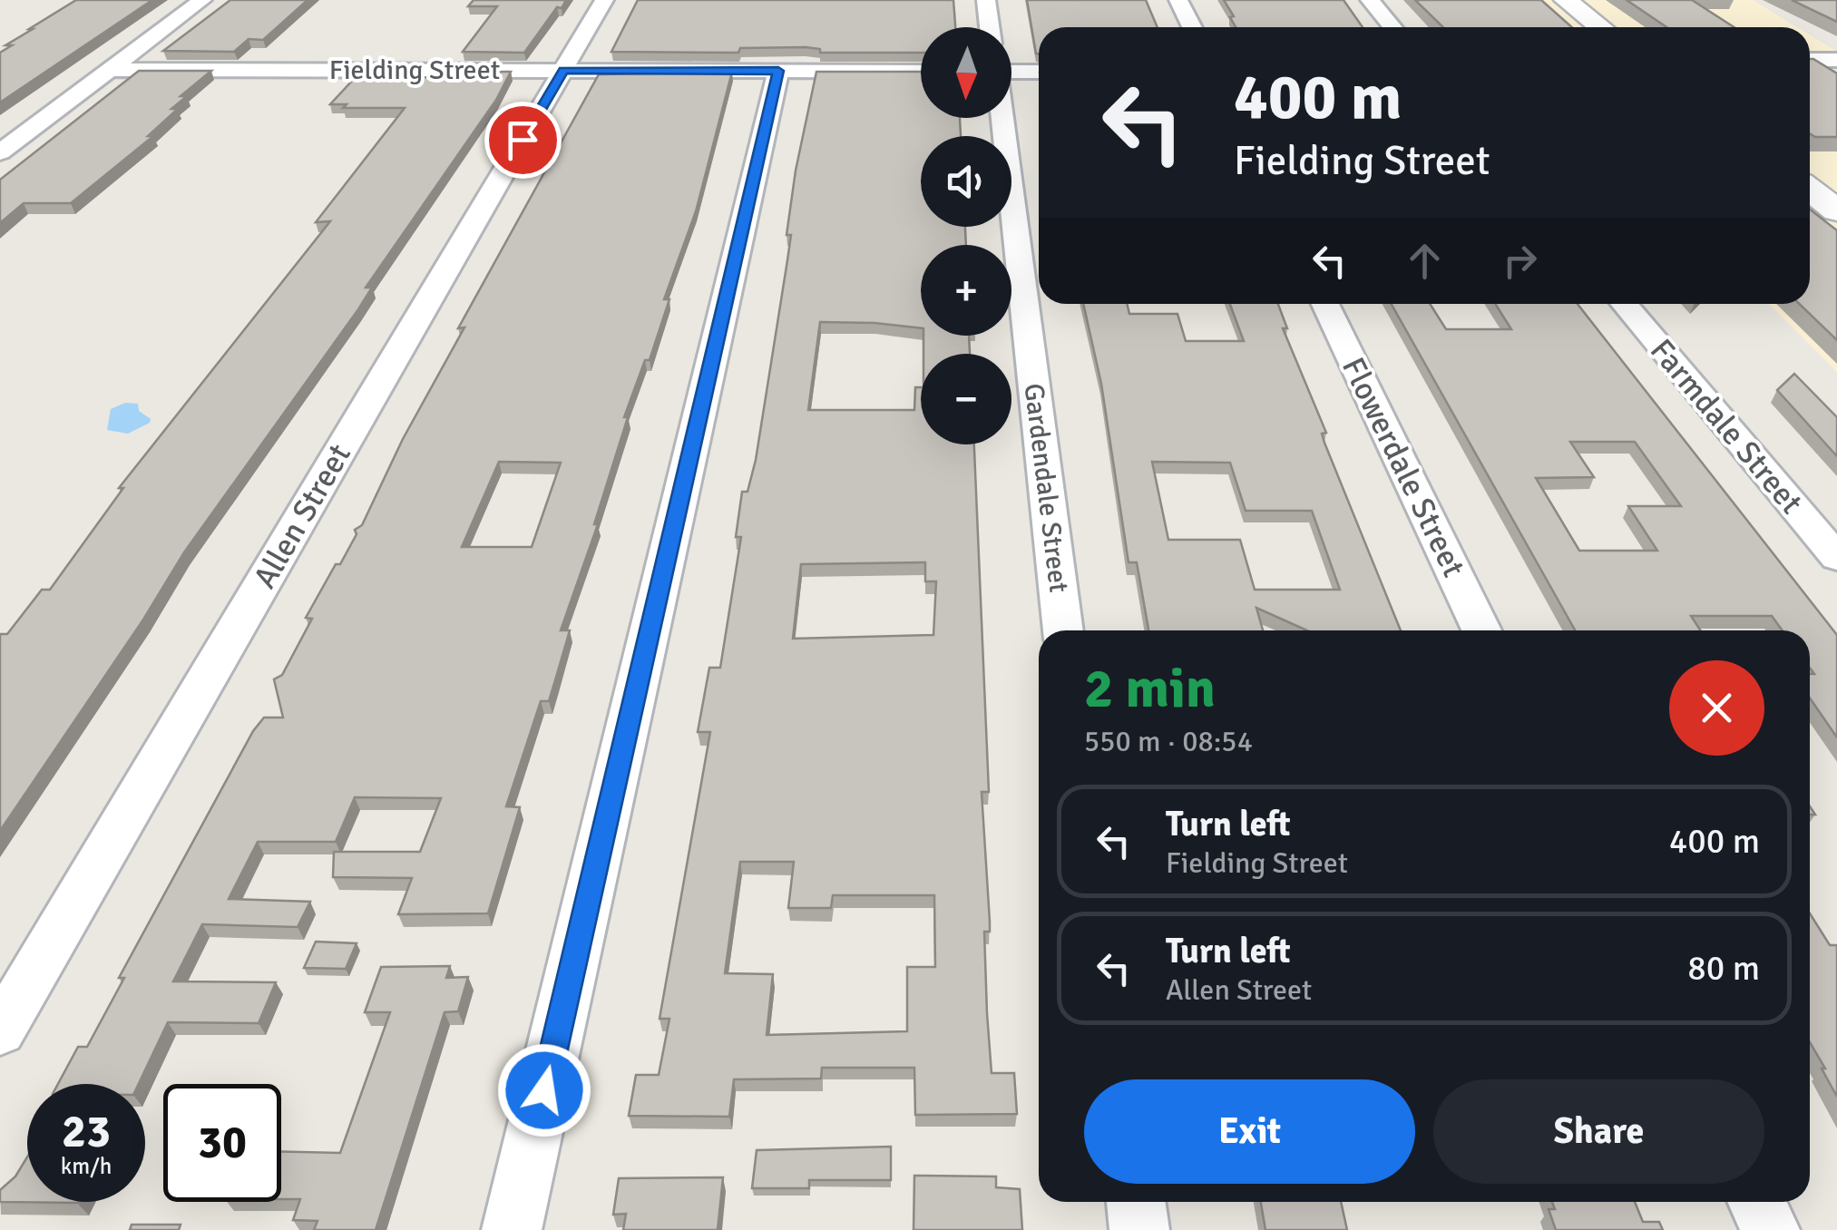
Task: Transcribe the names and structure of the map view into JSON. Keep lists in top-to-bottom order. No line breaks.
{"streets":{"street":["Fielding Street","Farmdale Street","Flowerdale Street","Gardendale Street","Allen Street"]},"crossings":[["Fielding Street","Allen Street"]],"north":"bottom","page":{"map_buttons":["+","−"],"turn":["400 m","Fielding Street"],"heading":["2 min","550 m · 08:54"],"list":[{"name":"Turn left","note":"Fielding Street","value":"400 m"},{"name":"Turn left","note":"Allen Street","value":"80 m"}],"buttons":["Exit","Share"],"speed":"23 km/h","limit":"30"}}
